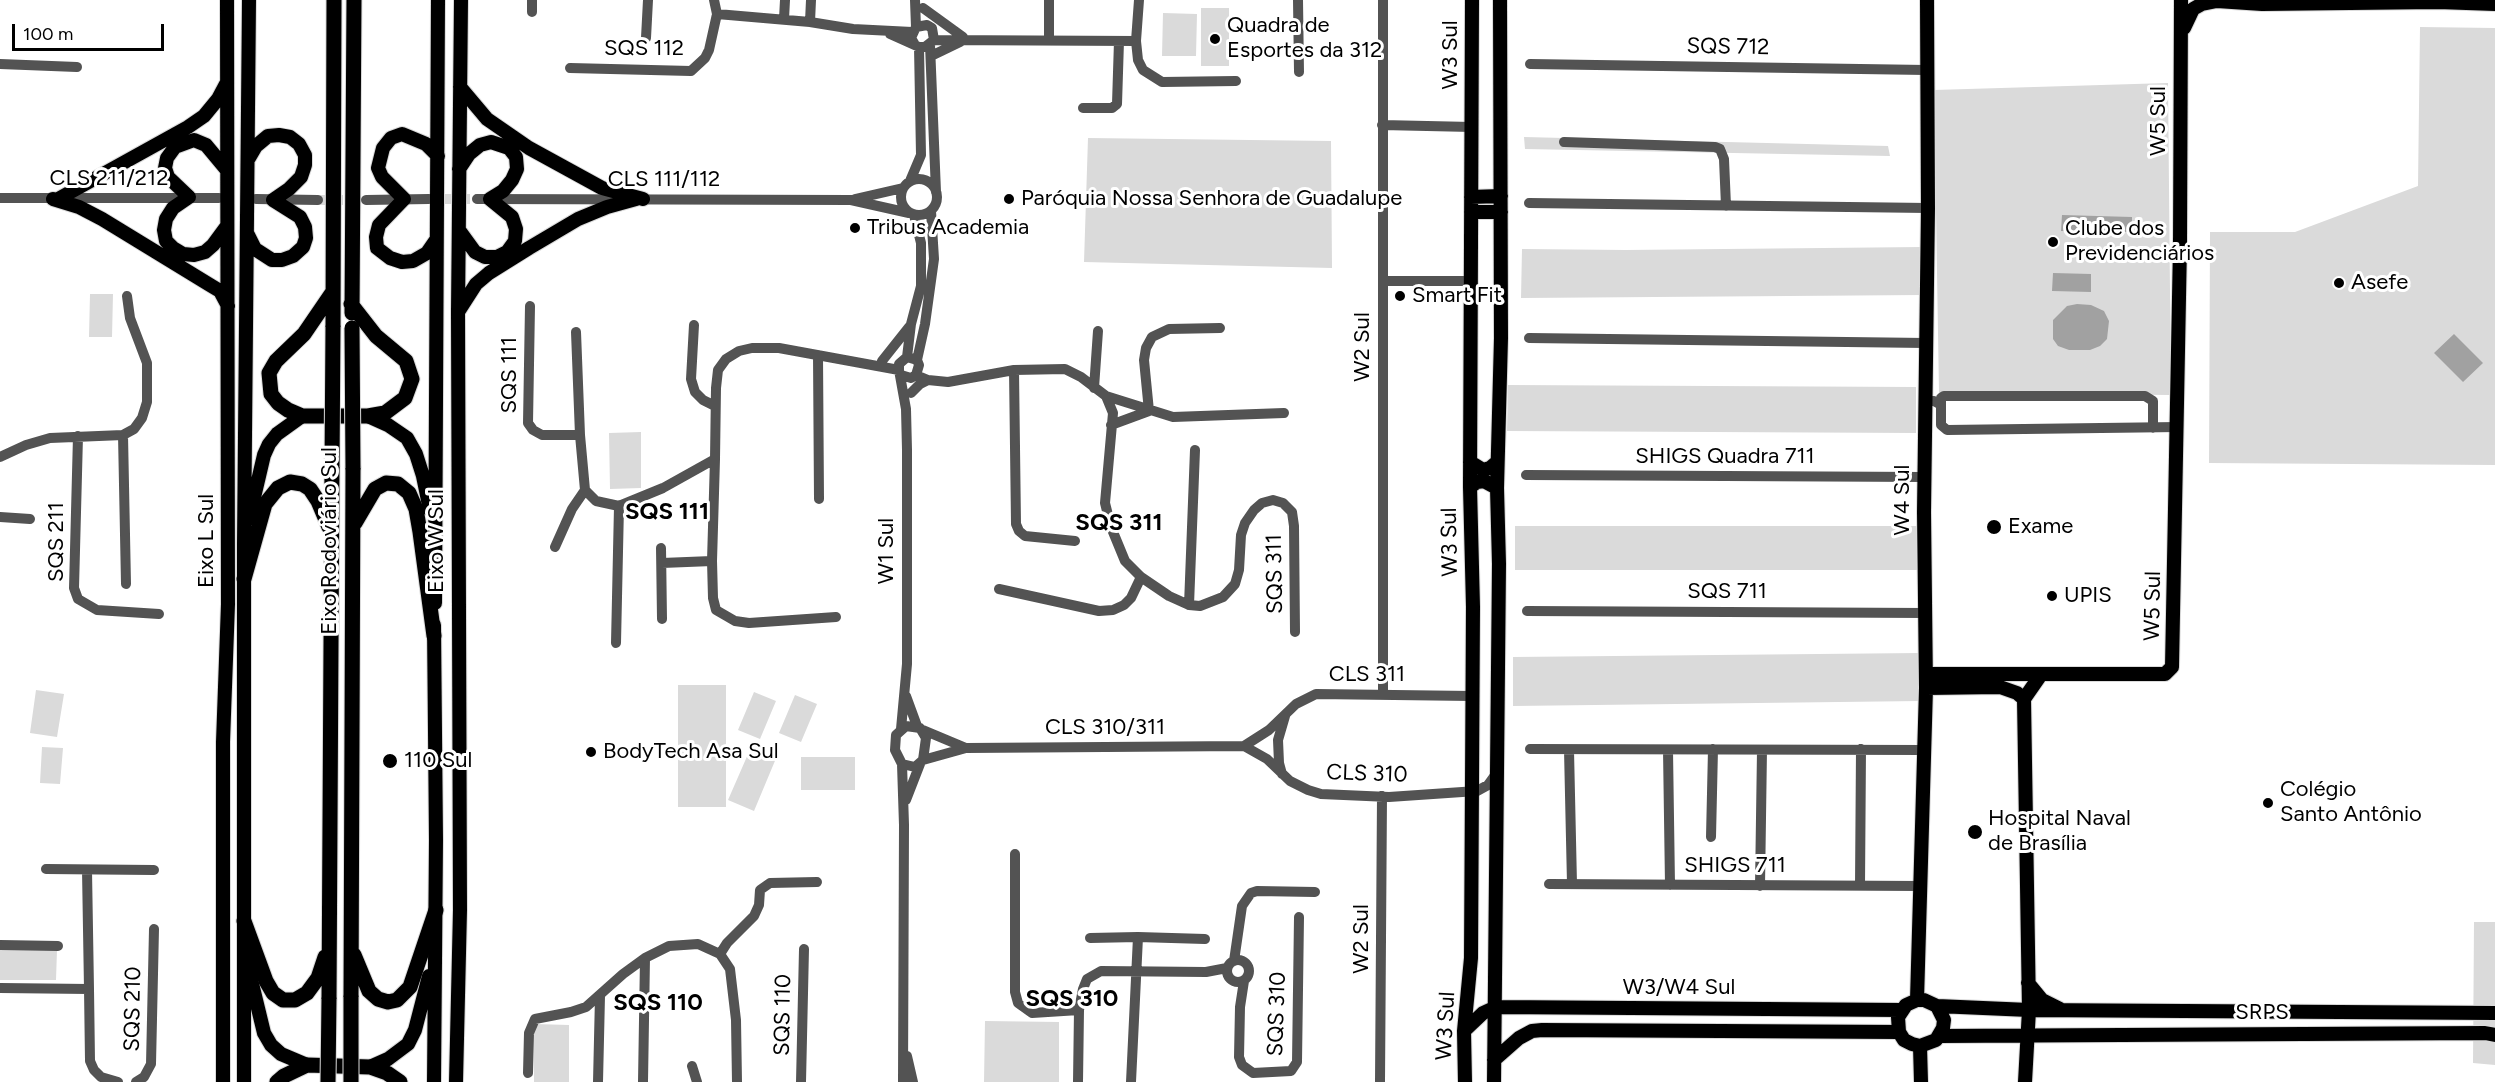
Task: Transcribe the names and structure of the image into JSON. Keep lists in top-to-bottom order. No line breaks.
{"streets":{"highway":["Eixo Rodoviário Sul"],"main road":["W3 Sul","W5 Sul","W4 Sul","Eixo L Sul","Eixo W Sul","W3/W4 Sul","SRPS"],"street":["SQS 712","SQS 112","CLS 211/212","CLS 111/112","W2 Sul","SQS 111","SHIGS Quadra 711","SQS 211","W1 Sul","SQS 311","SQS 711","CLS 311","CLS 310/311","CLS 310","SHIGS 711","SQS 210","SQS 310","SQS 110"]},"crossings":[["SQS 712","W4 Sul"],["W3 Sul","CLS 311"],["W3 Sul","CLS 310"],["W5 Sul","W4 Sul"],["CLS 111/112","W1 Sul"],["W2 Sul","CLS 311"],["W2 Sul","CLS 310"],["SHIGS Quadra 711","W4 Sul"],["W4 Sul","SQS 711"],["W4 Sul","SHIGS 711"],["W4 Sul","W3/W4 Sul"],["W4 Sul","SRPS"],["W1 Sul","CLS 310/311"],["CLS 311","CLS 310/311"],["CLS 311","CLS 310"],["CLS 310/311","CLS 310"],["W3/W4 Sul","SRPS"]],"districts":["SQS 111","SQS 311","SQS 310","SQS 110"],"places":["Quadra de Esportes da 312","Paróquia Nossa Senhora de Guadalupe","Tribus Academia","Clube dos Previdenciários","Asefe","Smart Fit","Exame","UPIS","BodyTech Asa Sul","110 Sul","Colégio Santo Antônio","Hospital Naval de Brasília"],"scale_bar":"100 m"}
